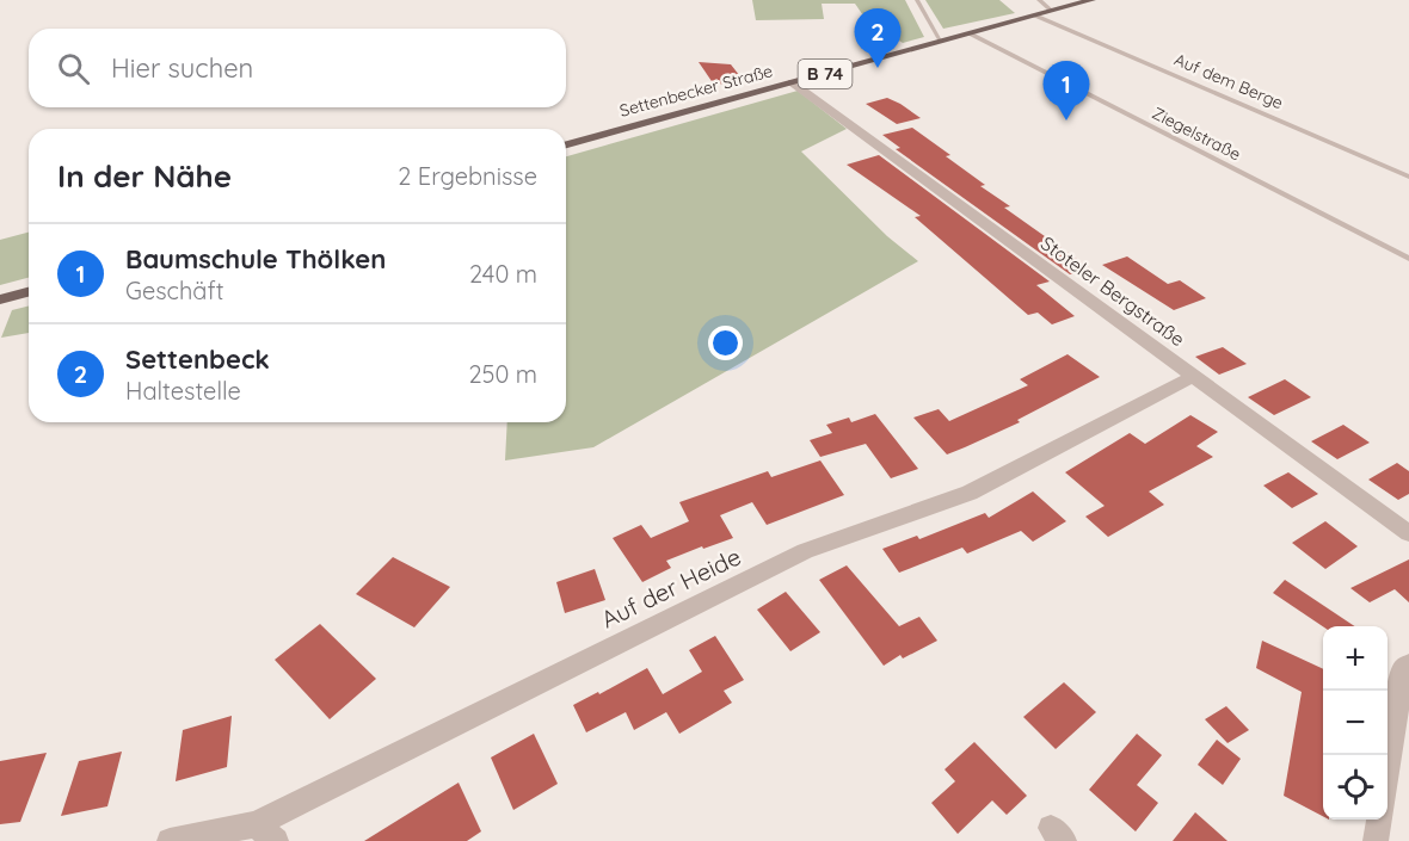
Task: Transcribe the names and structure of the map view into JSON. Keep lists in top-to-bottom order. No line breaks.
{"streets":{"main road":["B 74","Settenbecker Straße"],"street":["Stoteler Bergstraße","Auf der Heide"],"lane":["Auf dem Berge","Ziegelstraße"]},"crossings":[["Auf dem Berge","Settenbecker Straße"],["Settenbecker Straße","Ziegelstraße"],["Settenbecker Straße","Stoteler Bergstraße"],["Stoteler Bergstraße","Auf der Heide"]],"page":{"pins":["2","1"],"search":"Hier suchen","heading":["In der Nähe","2 Ergebnisse"],"list":[{"mark":"1","name":"Baumschule Thölken","note":"Geschäft","value":"240 m"},{"mark":"2","name":"Settenbeck","note":"Haltestelle","value":"250 m"}],"map_buttons":["+","−"]}}
